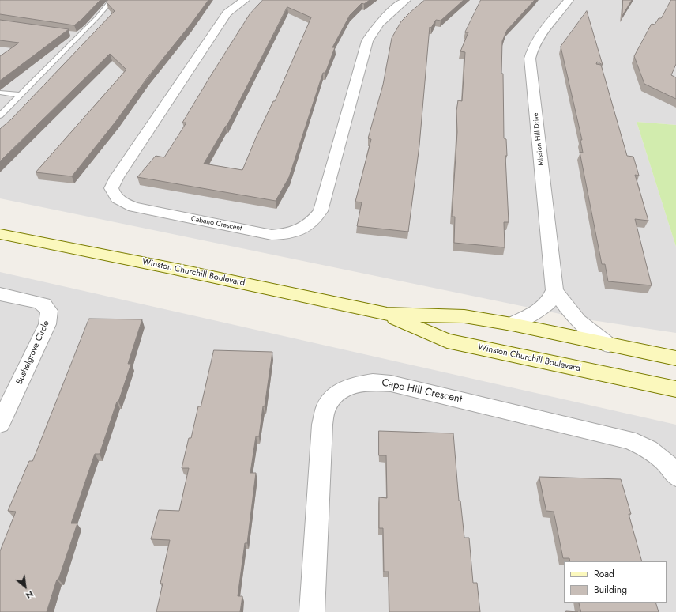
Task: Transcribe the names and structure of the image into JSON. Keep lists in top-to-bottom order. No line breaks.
{"streets":{"main road":["Winston Churchill Boulevard"],"street":["Mission Hill Drive","Cabano Crescent","Bushelgrove Circle","Cape Hill Crescent"]},"crossings":[["Mission Hill Drive","Winston Churchill Boulevard"]],"legend":["Road","Building"],"north":"bottom right"}
